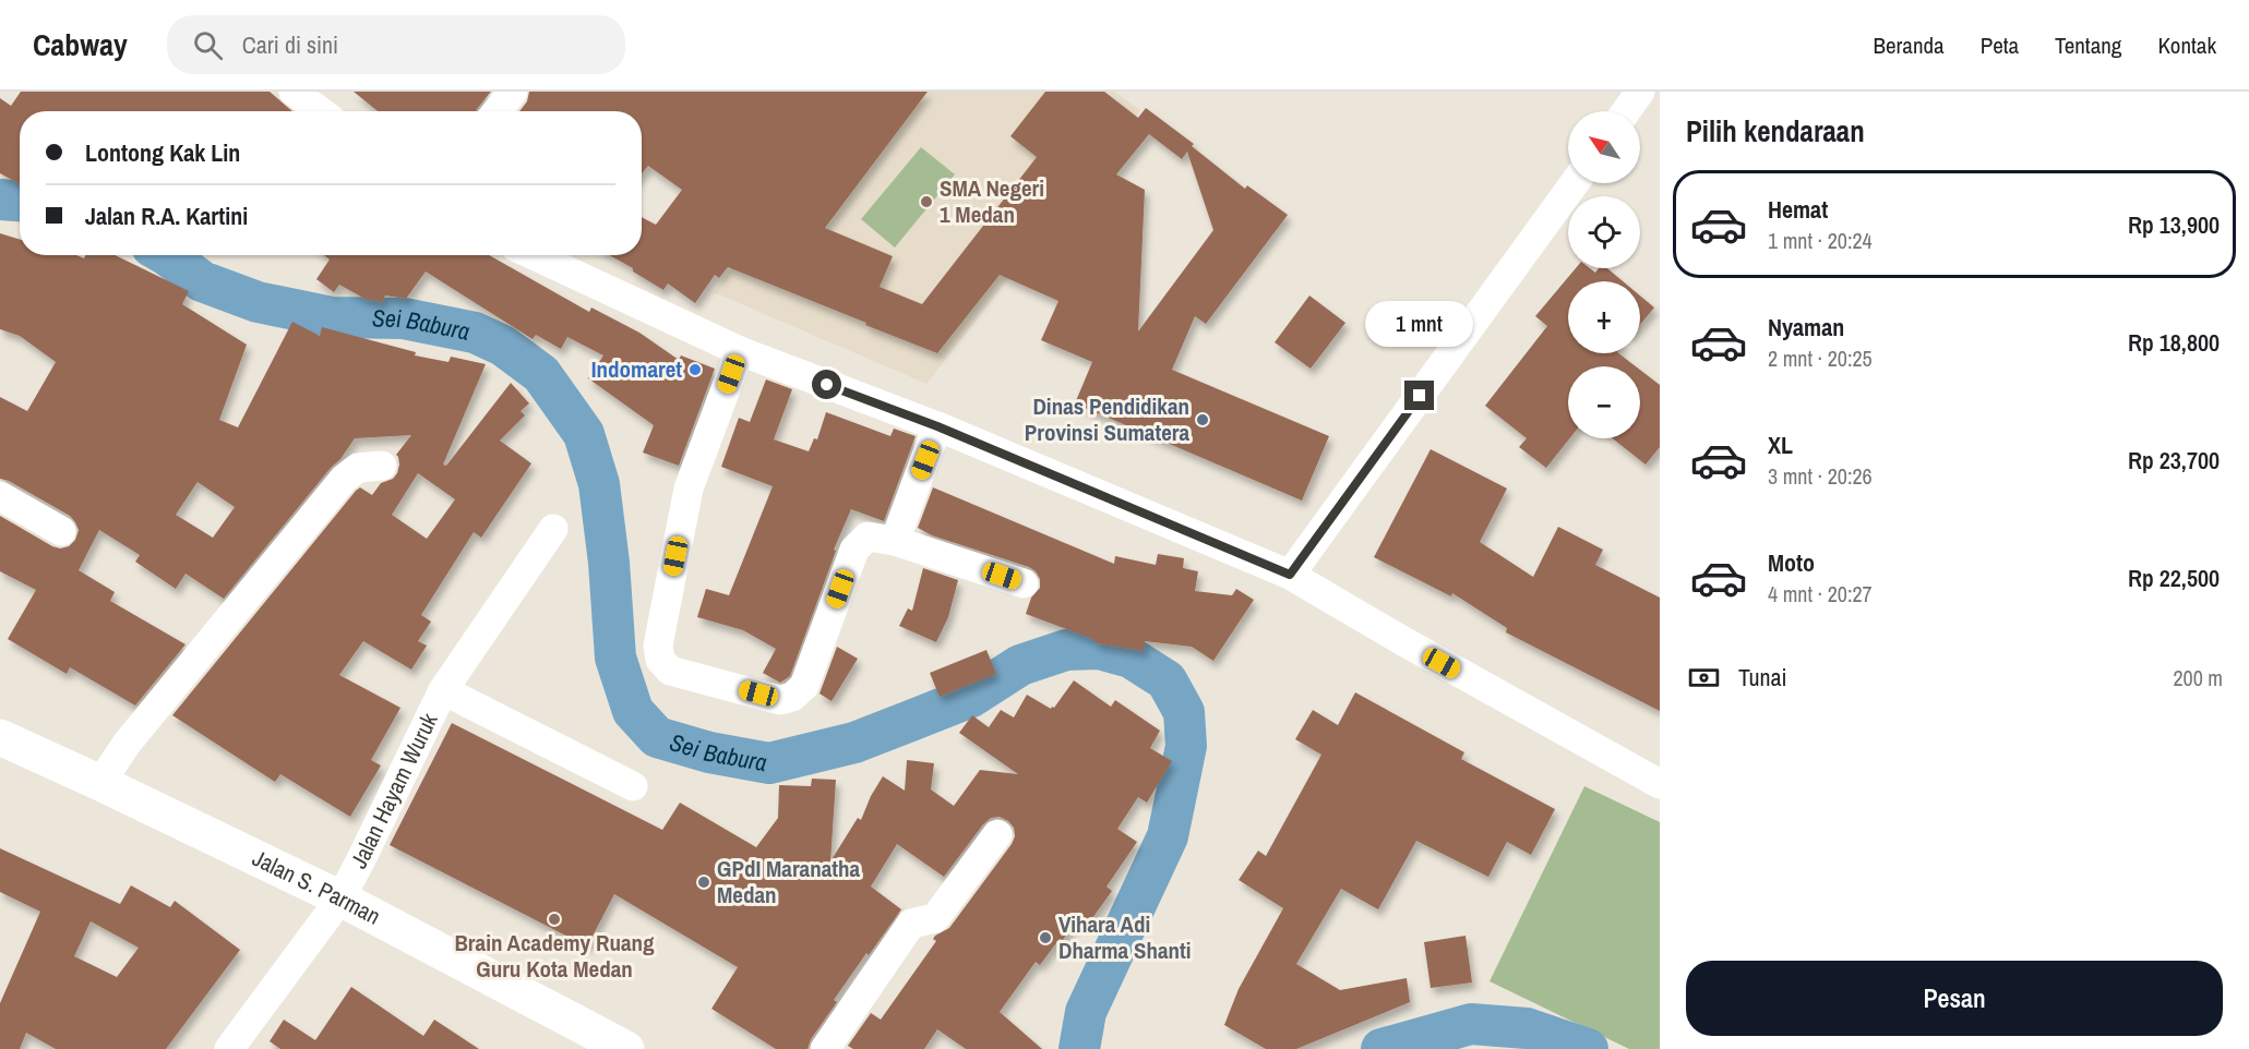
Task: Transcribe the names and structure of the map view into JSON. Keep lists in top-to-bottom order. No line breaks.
{"streets":{"main road":["Jalan S. Parman"],"street":["Jalan Hayam Wuruk"]},"crossings":[["Jalan Hayam Wuruk","Jalan S. Parman"]],"water":["Sei Babura"],"places":["SMA Negeri 1 Medan","Indomaret","Dinas Pendidikan Provinsi Sumatera","GPdI Maranatha Medan","Brain Academy Ruang Guru Kota Medan","Vihara Adi Dharma Shanti"],"north":"top left","page":{"header":"Cabway","search":"Cari di sini","nav":["Beranda","Peta","Tentang","Kontak"],"heading":"Pilih kendaraan","map_buttons":["+","−"],"banner":["Lontong Kak Lin","Jalan R.A. Kartini"],"list":[{"name":"Hemat","note":"1 mnt · 20:24","value":"Rp 13,900"},{"name":"Nyaman","note":"2 mnt · 20:25","value":"Rp 18,800"},{"name":"XL","note":"3 mnt · 20:26","value":"Rp 23,700"},{"name":"Moto","note":"4 mnt · 20:27","value":"Rp 22,500"}],"bubble":"1 mnt","pay":["Tunai","200 m"],"buttons":"Pesan"}}
